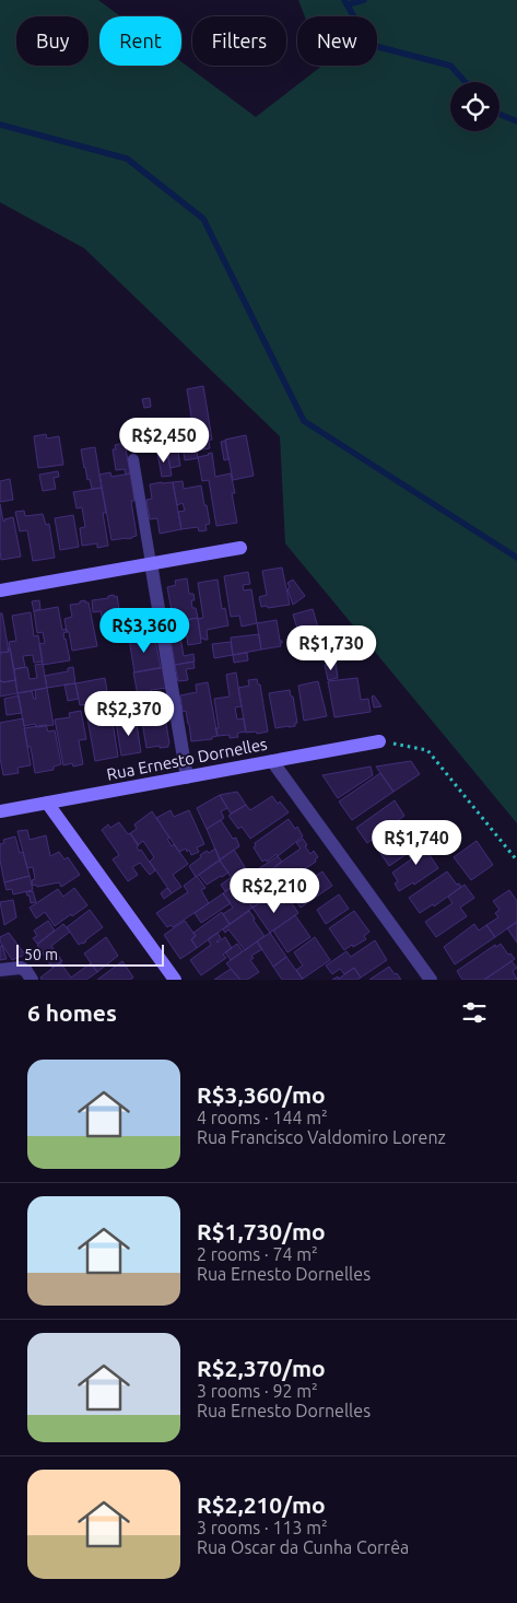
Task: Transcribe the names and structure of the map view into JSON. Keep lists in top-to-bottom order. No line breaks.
{"streets":{"street":["Rua Ernesto Dornelles"]},"scale_bar":"50 m","page":{"chip":["Buy","Rent","Filters","New"],"price":["R$2,450","R$3,360","R$1,730","R$2,370","R$1,740","R$2,210"],"scale":"50 m","heading":"6 homes","list":[{"name":"R$3,360/mo","note":"4 rooms · 144 m² · Rua Francisco Valdomiro Lorenz"},{"name":"R$1,730/mo","note":"2 rooms · 74 m² · Rua Ernesto Dornelles"},{"name":"R$2,370/mo","note":"3 rooms · 92 m² · Rua Ernesto Dornelles"},{"name":"R$2,210/mo","note":"3 rooms · 113 m² · Rua Oscar da Cunha Corrêa"}]}}
